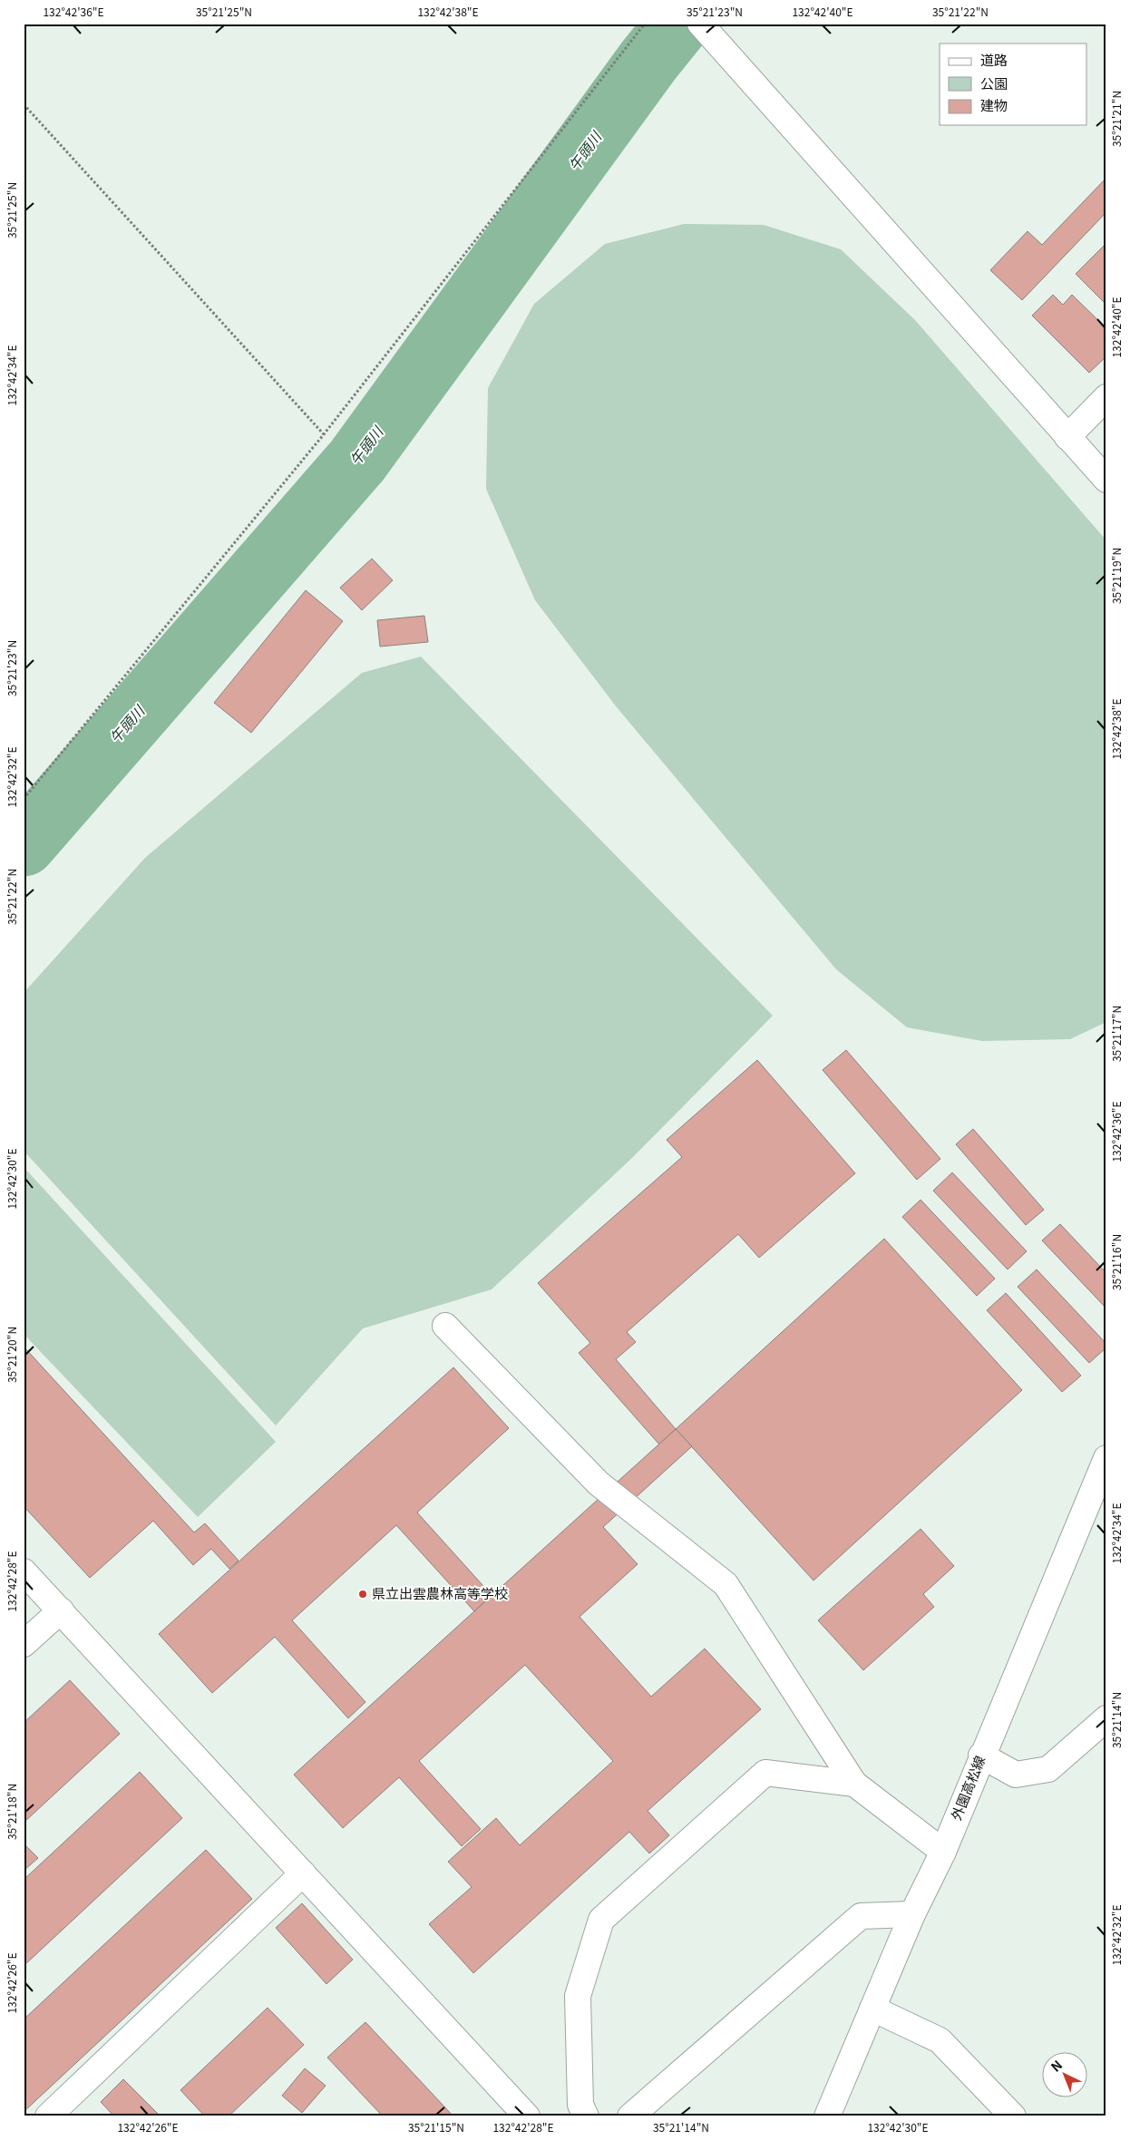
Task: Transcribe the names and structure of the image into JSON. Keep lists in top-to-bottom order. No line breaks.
{"streets":{"street":["外園高松線"]},"water":["午頭川"],"places":["県立出雲農林高等学校"],"legend":["道路","公園","建物"],"north":"top left","coordinates":["132°42'36\"E","35°21'25\"N","132°42'38\"E","35°21'23\"N","132°42'40\"E","35°21'22\"N","35°21'21\"N","132°42'34\"E","35°21'19\"N","132°42'32\"E","35°21'17\"N","132°42'30\"E","35°21'16\"N","35°21'20\"N","132°42'28\"E","35°21'14\"N","35°21'18\"N","132°42'26\"E","35°21'15\"N"]}
